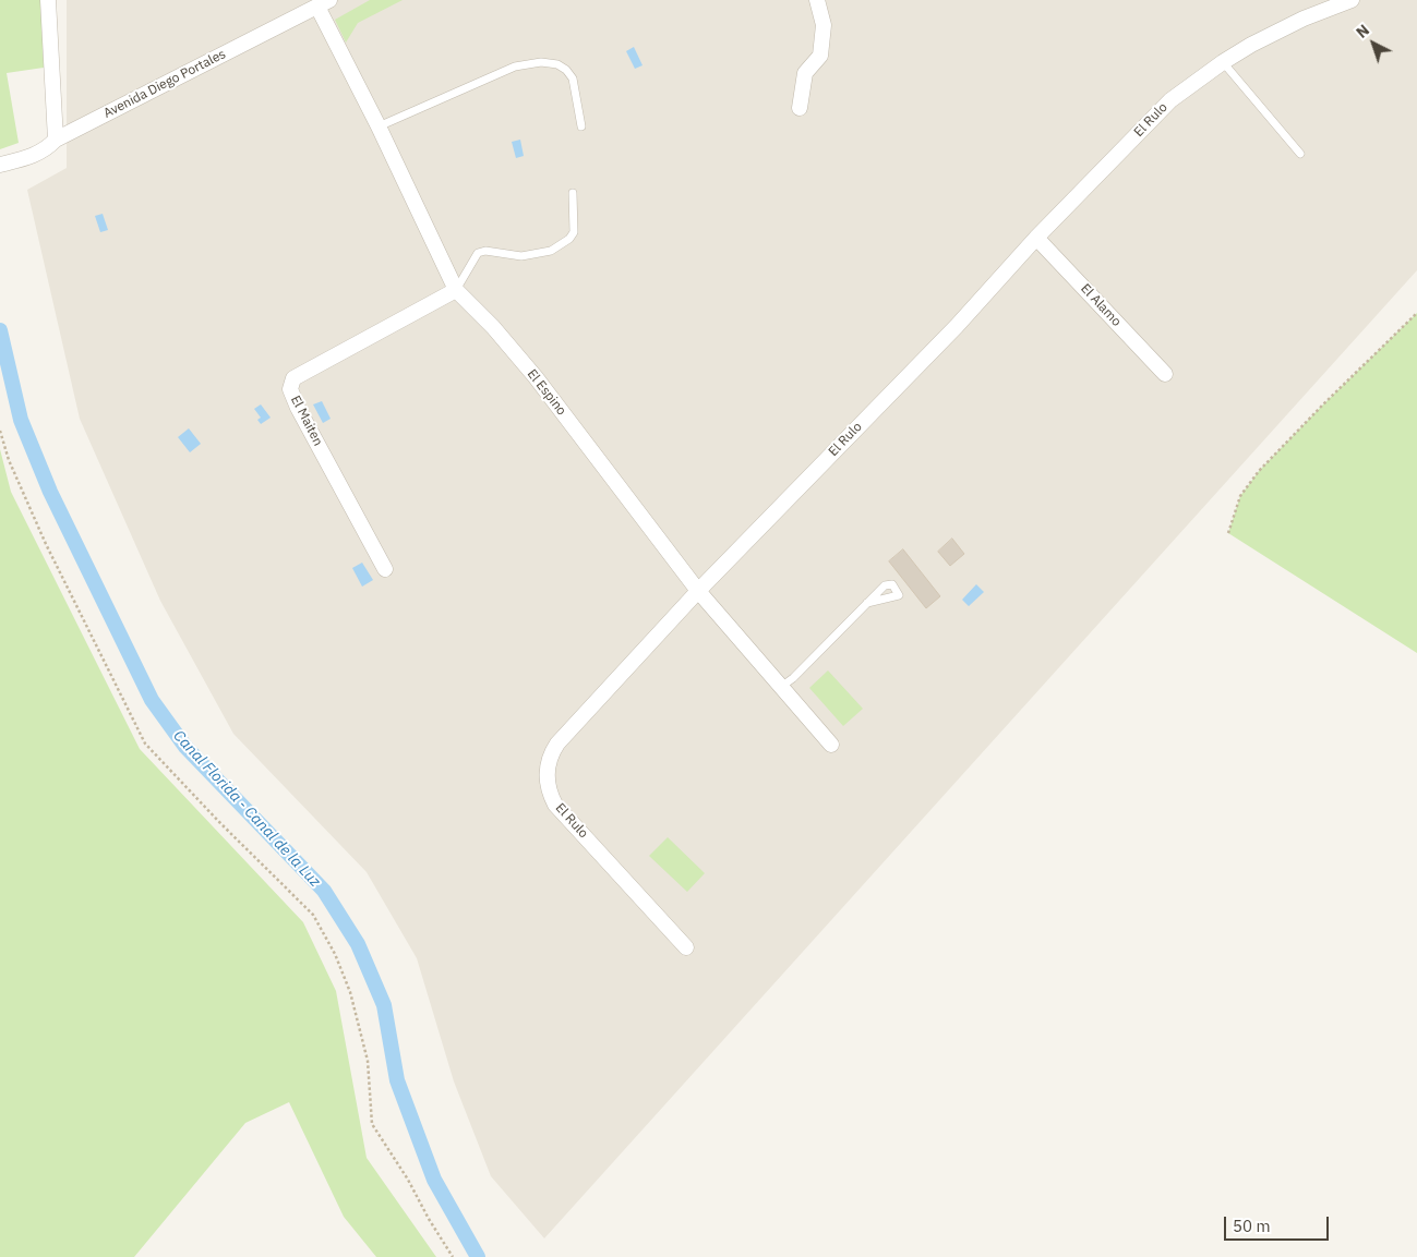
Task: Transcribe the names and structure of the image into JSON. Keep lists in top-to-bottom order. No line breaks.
{"streets":{"street":["Avenida Diego Portales","El Rulo","El Alamo","El Espino","El Maiten"]},"crossings":[["Avenida Diego Portales","El Espino"],["El Rulo","El Alamo"],["El Rulo","El Espino"],["El Espino","El Maiten"]],"water":["Canal Florida - Canal de la Luz"],"scale_bar":"50 m","north":"top left"}
